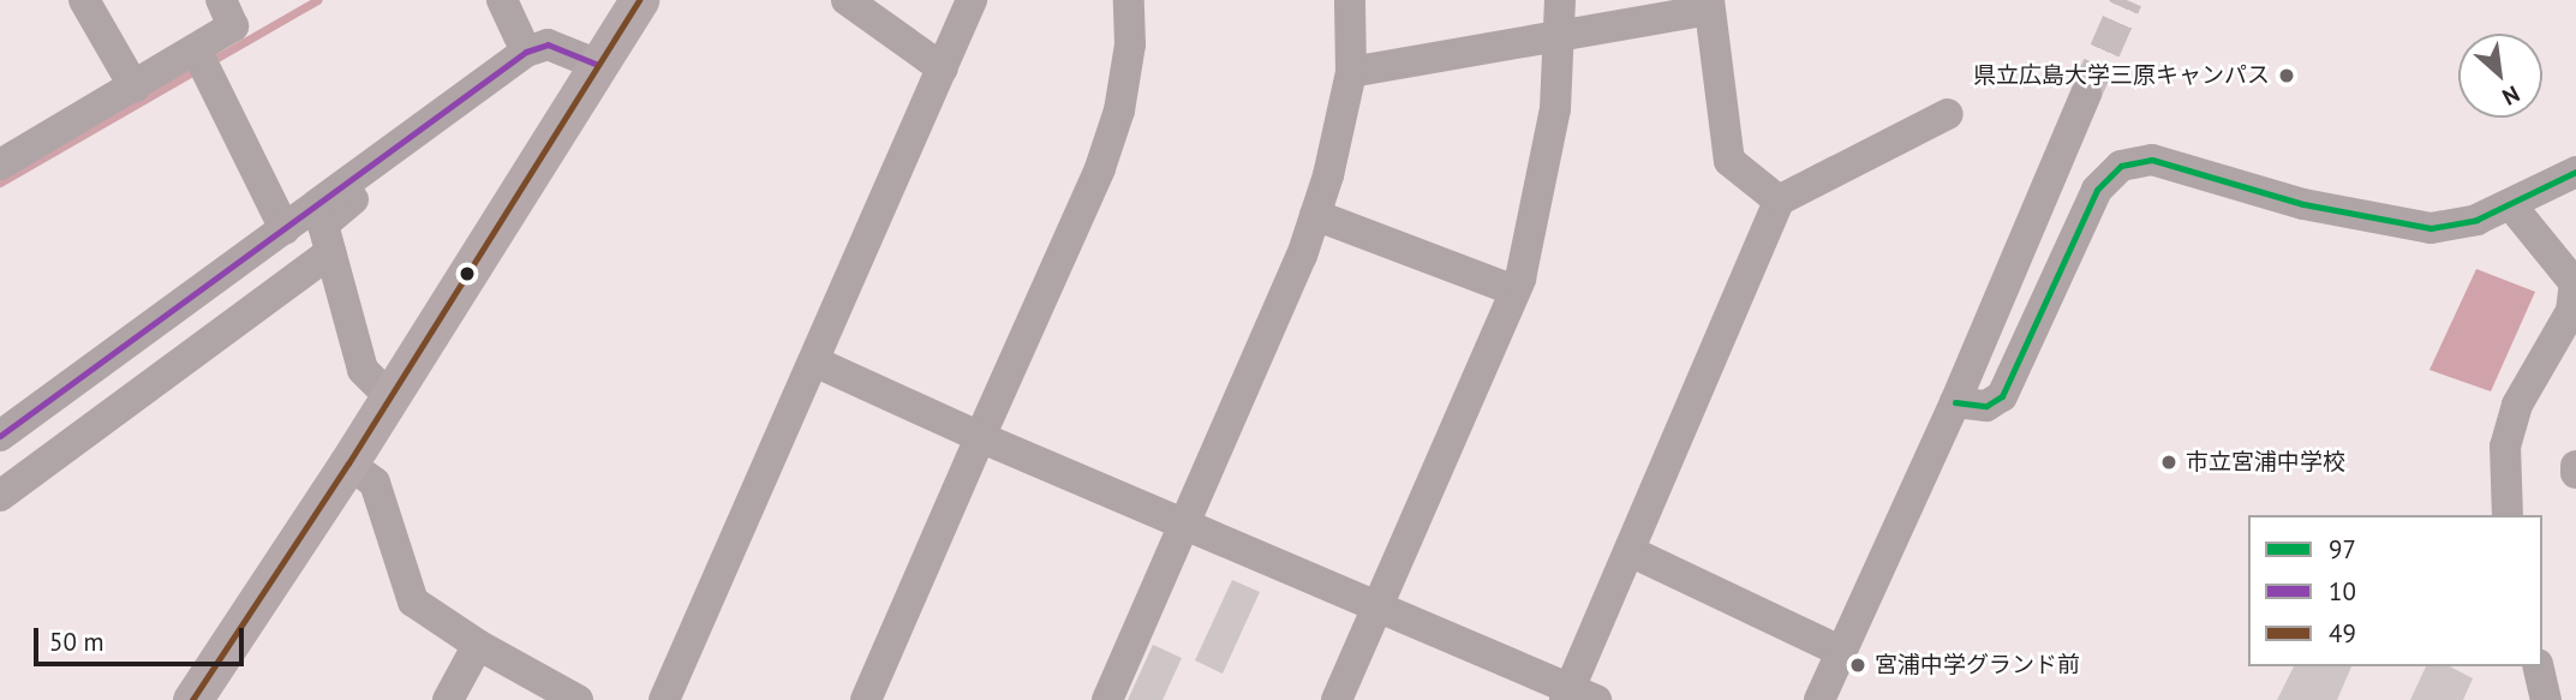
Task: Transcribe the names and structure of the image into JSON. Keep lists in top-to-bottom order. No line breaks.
{"places":["県立広島大学三原キャンパス","市立宮浦中学校","宮浦中学グランド前"],"lines":["transit line 49","transit line 10","transit line 97"],"legend":["97","10","49"],"scale_bar":"50 m","north":"bottom right"}
